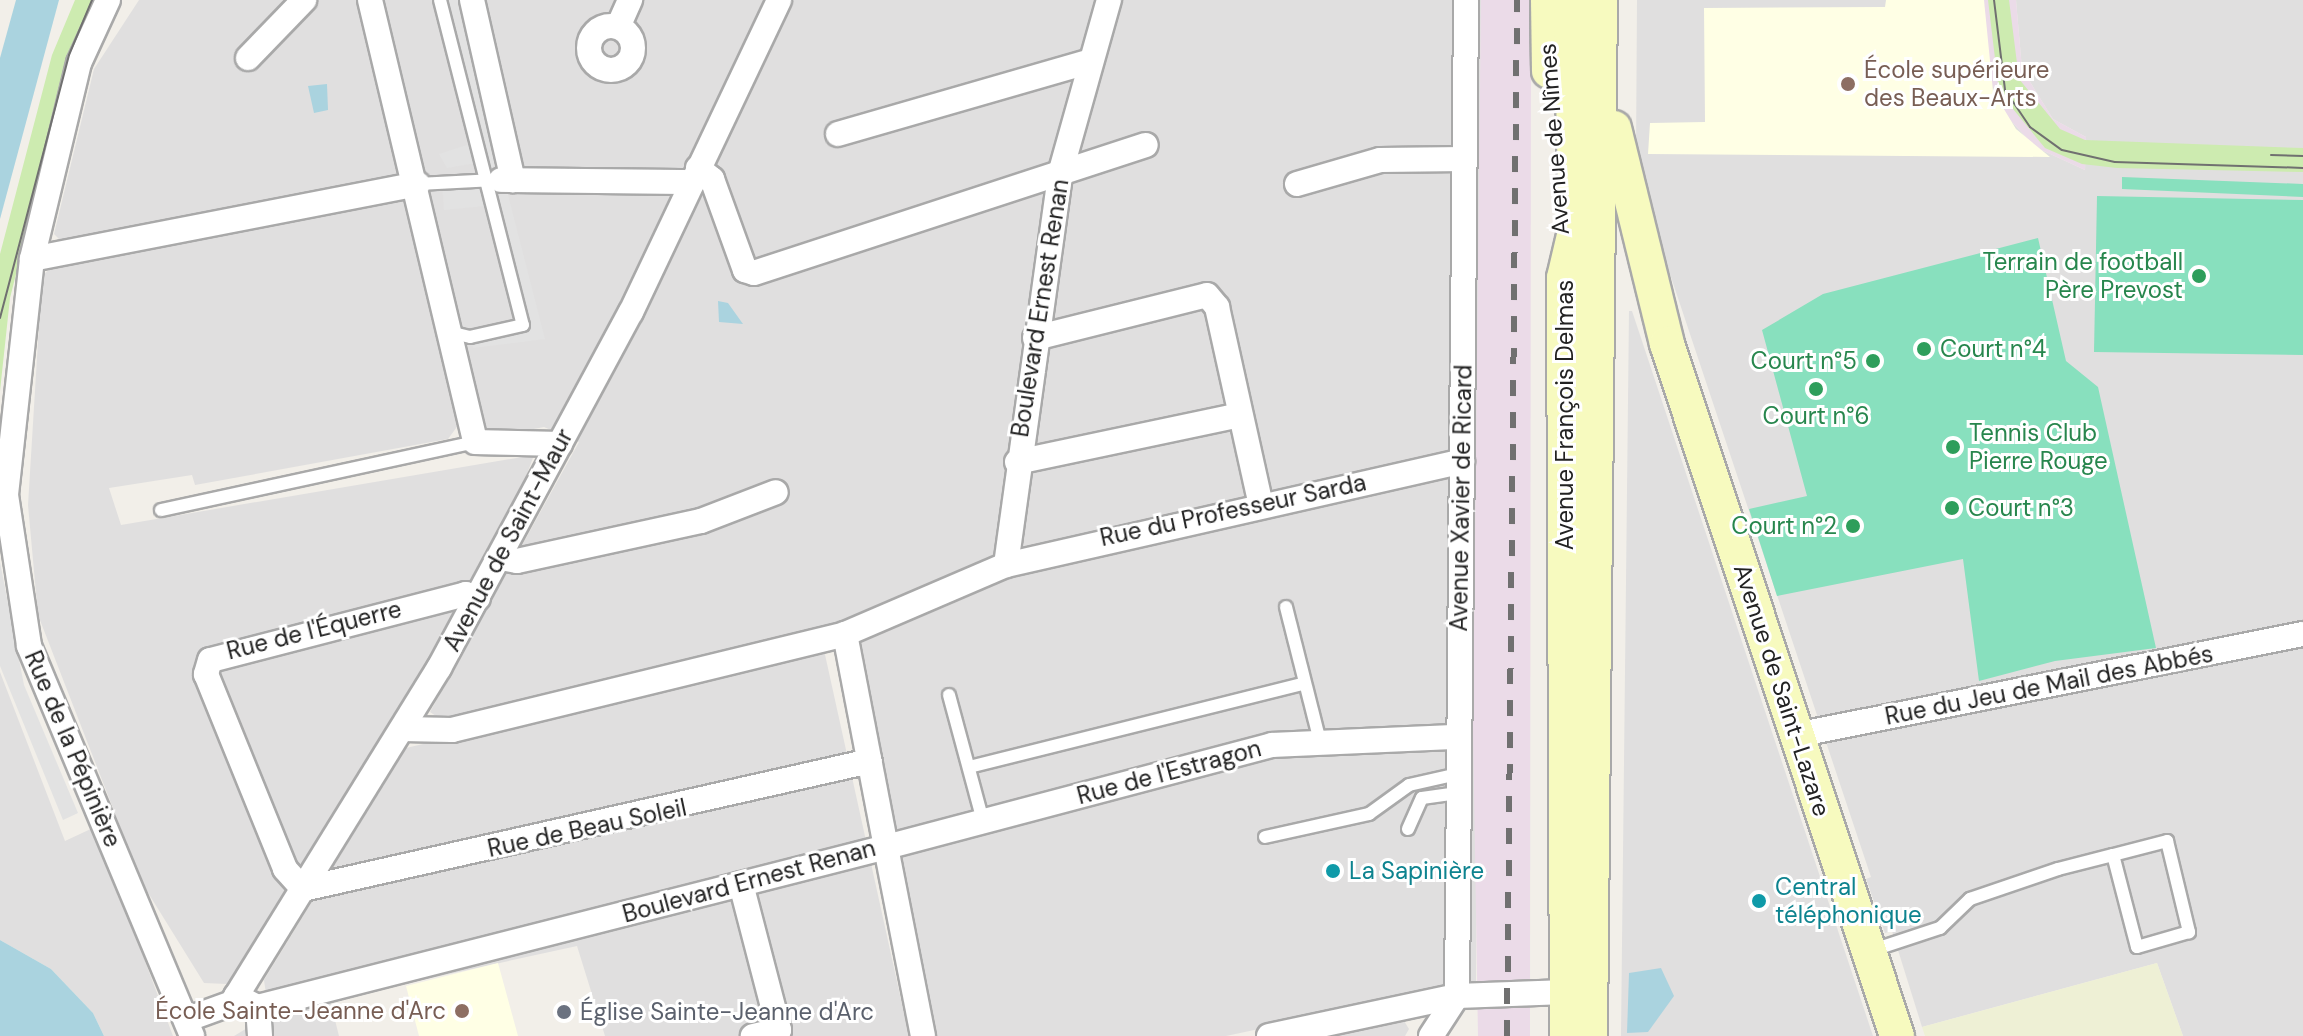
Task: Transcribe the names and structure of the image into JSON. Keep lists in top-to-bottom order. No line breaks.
{"streets":{"main road":["Avenue de Nîmes","Avenue François Delmas","Avenue de Saint-Lazare"],"street":["Boulevard Ernest Renan","Avenue Xavier de Ricard","Rue du Professeur Sarda","Avenue de Saint-Maur","Rue de l'Équerre","Rue du Jeu de Mail des Abbés","Rue de la Pépinière","Rue de l'Estragon","Rue de Beau Soleil"]},"crossings":[["Avenue de Nîmes","Avenue François Delmas"],["Avenue de Nîmes","Avenue de Saint-Lazare"],["Boulevard Ernest Renan","Rue du Professeur Sarda"],["Boulevard Ernest Renan","Avenue de Saint-Maur"],["Boulevard Ernest Renan","Rue de l'Estragon"],["Boulevard Ernest Renan","Rue de Beau Soleil"],["Avenue François Delmas","Avenue de Saint-Lazare"],["Avenue Xavier de Ricard","Rue du Professeur Sarda"],["Avenue Xavier de Ricard","Rue de l'Estragon"],["Avenue de Saint-Maur","Rue de l'Équerre"],["Avenue de Saint-Maur","Rue de la Pépinière"],["Avenue de Saint-Maur","Rue de Beau Soleil"],["Rue de l'Équerre","Rue de Beau Soleil"],["Rue du Jeu de Mail des Abbés","Avenue de Saint-Lazare"]],"places":["École supérieure des Beaux-Arts","Terrain de football Père Prevost","Court n°4","Court n°5","Court n°6","Tennis Club Pierre Rouge","Court n°3","Court n°2","La Sapinière","Central téléphonique","École Sainte-Jeanne d'Arc","Église Sainte-Jeanne d'Arc"]}
